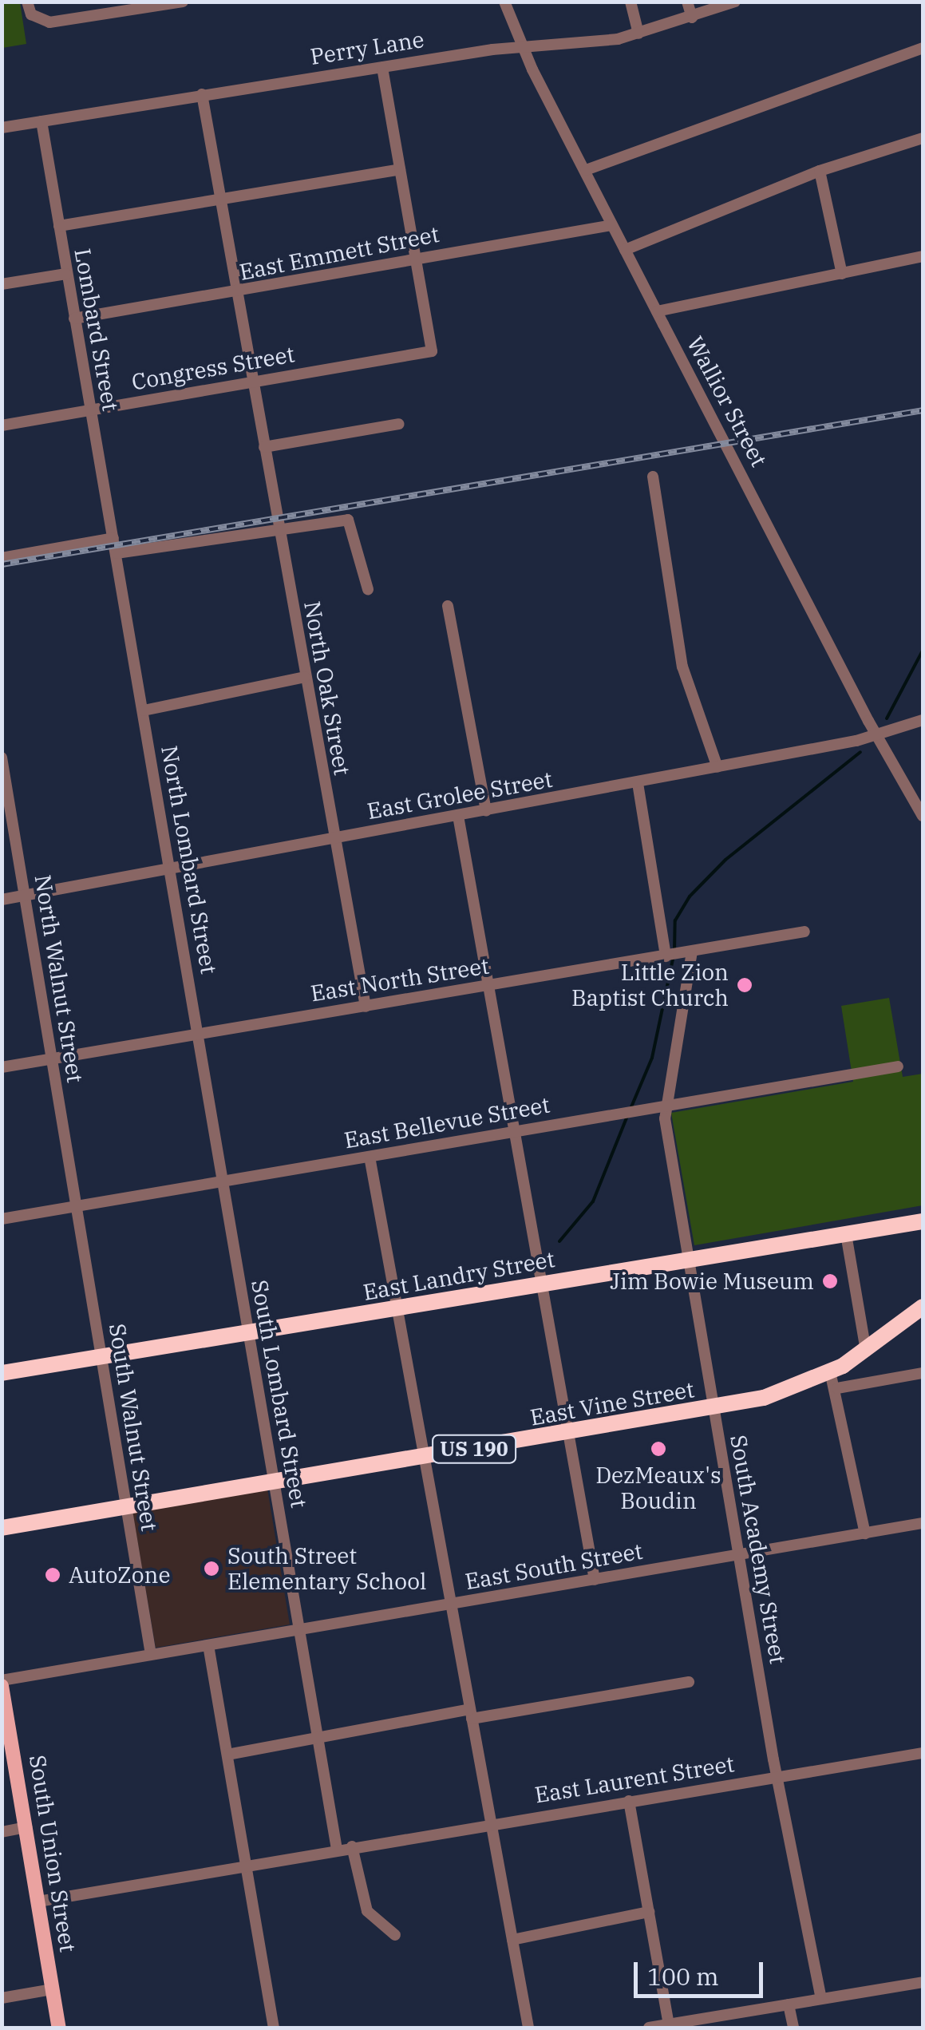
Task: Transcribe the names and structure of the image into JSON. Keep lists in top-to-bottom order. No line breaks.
{"streets":{"highway":["East Landry Street","East Vine Street","US 190"],"main road":["South Union Street"],"street":["Perry Lane","East Emmett Street","Lombard Street","Congress Street","Wallior Street","North Oak Street","East Grolee Street","North Lombard Street","North Walnut Street","East North Street","East Bellevue Street","South Lombard Street","South Walnut Street","South Academy Street","East South Street","East Laurent Street"]},"crossings":[["Perry Lane","Lombard Street"],["Perry Lane","Wallior Street"],["Perry Lane","North Oak Street"],["East Emmett Street","Lombard Street"],["East Emmett Street","Congress Street"],["East Emmett Street","Wallior Street"],["East Emmett Street","North Oak Street"],["Lombard Street","Congress Street"],["Lombard Street","North Lombard Street"],["Congress Street","North Oak Street"],["Wallior Street","East Grolee Street"],["North Oak Street","East Grolee Street"],["North Oak Street","East North Street"],["East Grolee Street","North Lombard Street"],["East Grolee Street","North Walnut Street"],["North Lombard Street","East North Street"],["North Lombard Street","East Bellevue Street"],["North Lombard Street","South Lombard Street"],["North Walnut Street","East North Street"],["North Walnut Street","East Bellevue Street"],["North Walnut Street","South Walnut Street"],["East North Street","South Academy Street"],["East Bellevue Street","South Lombard Street"],["East Bellevue Street","South Walnut Street"],["East Bellevue Street","South Academy Street"],["East Landry Street","South Lombard Street"],["East Landry Street","South Walnut Street"],["East Landry Street","South Academy Street"],["South Lombard Street","East Vine Street"],["South Lombard Street","East South Street"],["South Lombard Street","East Laurent Street"],["East Vine Street","South Walnut Street"],["East Vine Street","South Academy Street"],["South Walnut Street","East South Street"],["South Academy Street","East South Street"],["South Academy Street","East Laurent Street"],["East South Street","South Union Street"]],"places":["Little Zion Baptist Church","Jim Bowie Museum","DezMeaux's Boudin","South Street Elementary School","AutoZone"],"scale_bar":"100 m"}
